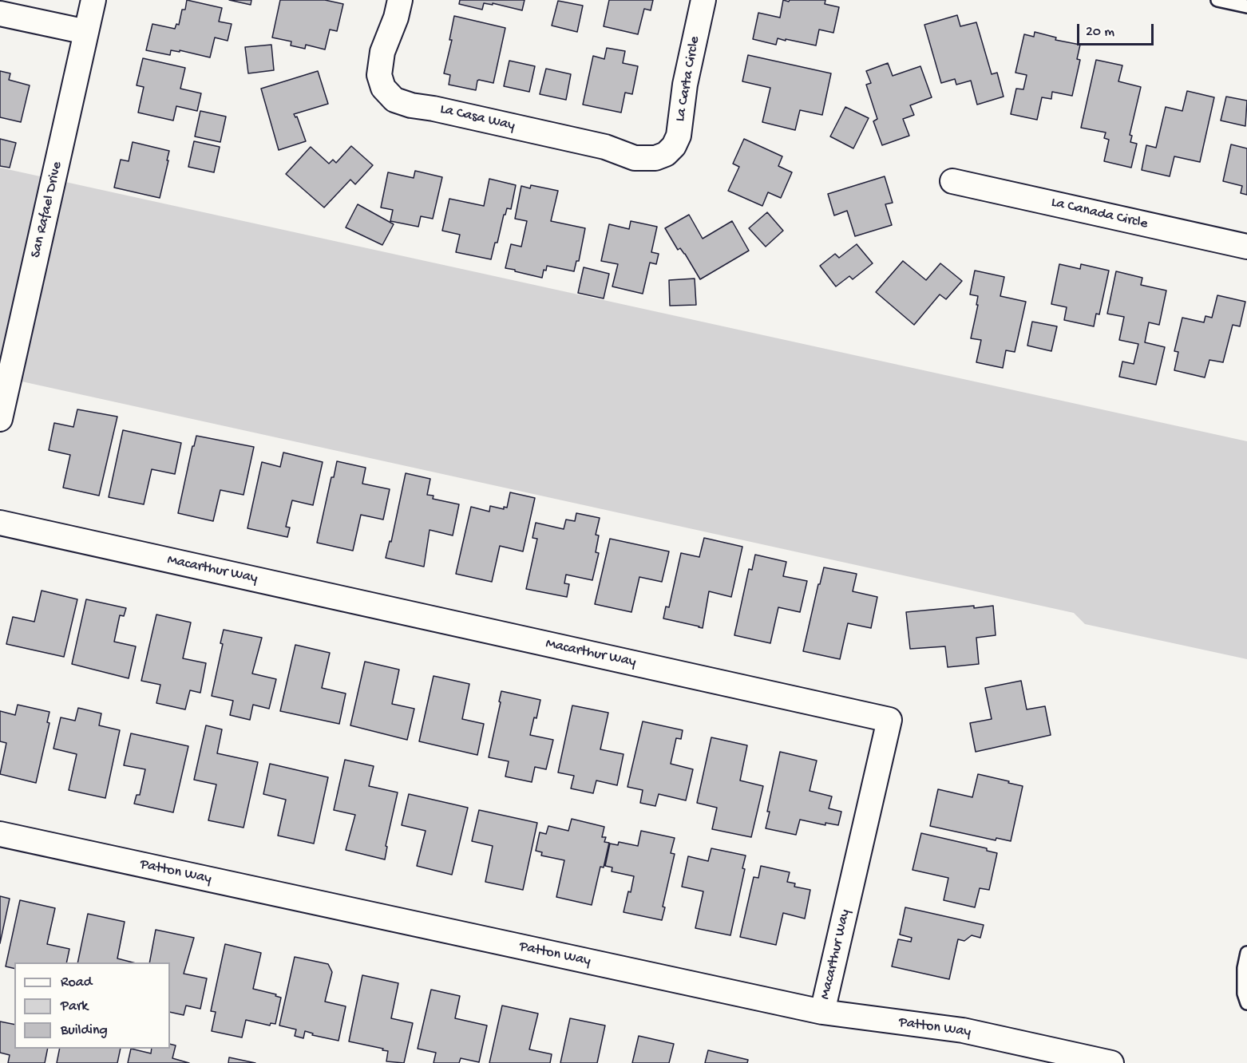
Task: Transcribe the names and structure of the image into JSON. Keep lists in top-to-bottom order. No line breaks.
{"streets":{"street":["La Carta Circle","La Casa Way","San Rafael Drive","La Canada Circle","Macarthur Way","Patton Way"]},"crossings":[["La Carta Circle","La Casa Way"],["Macarthur Way","Patton Way"]],"legend":["Road","Park","Building"],"scale_bar":"20 m"}
